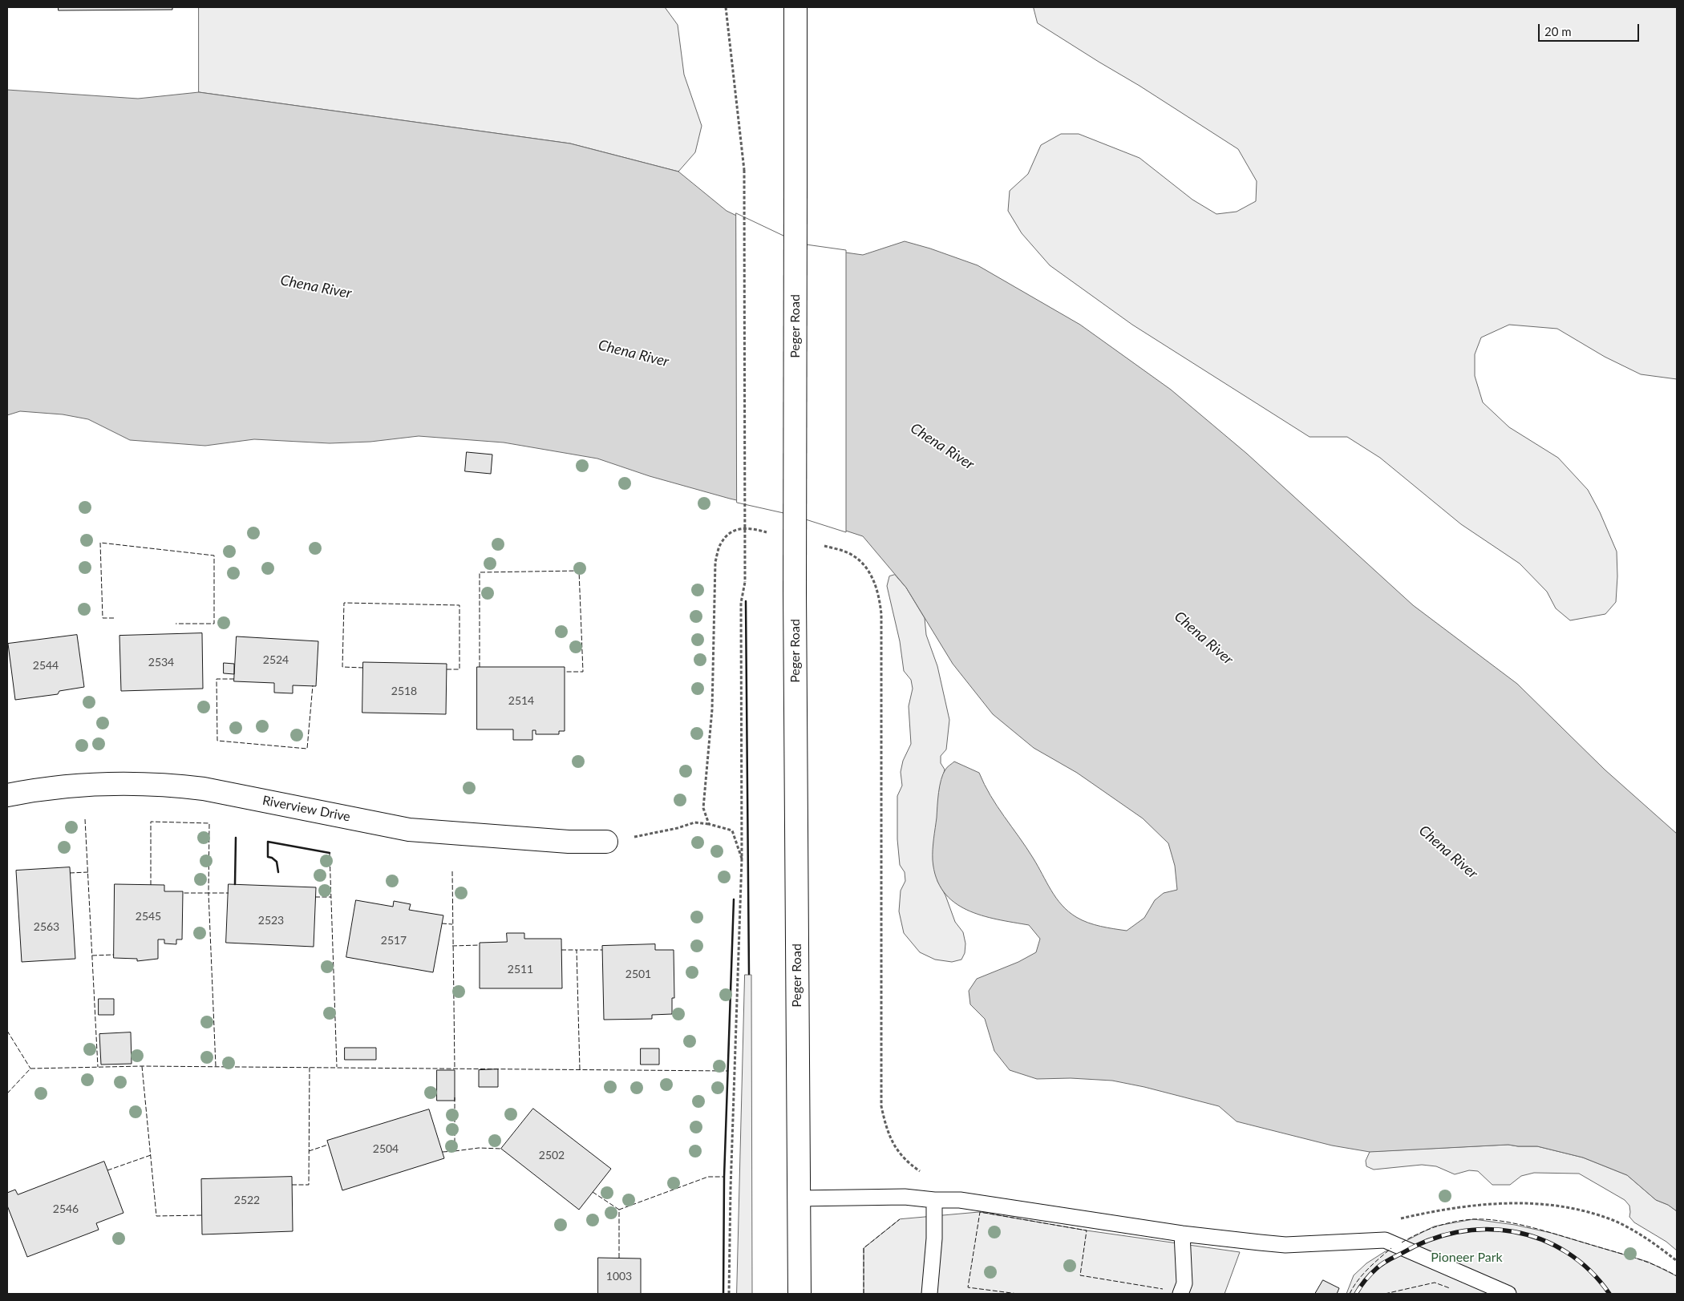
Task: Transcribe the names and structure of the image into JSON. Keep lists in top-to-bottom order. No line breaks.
{"streets":{"main road":["Peger Road","Riverview Drive"]},"water":["Chena River"],"parks":["Pioneer Park"],"house_numbers":["2524","2534","2544","2518","2514","2545","2523","2563","2517","2511","2501","2504","2502","2522","2546","1003"],"scale_bar":"20 m"}
